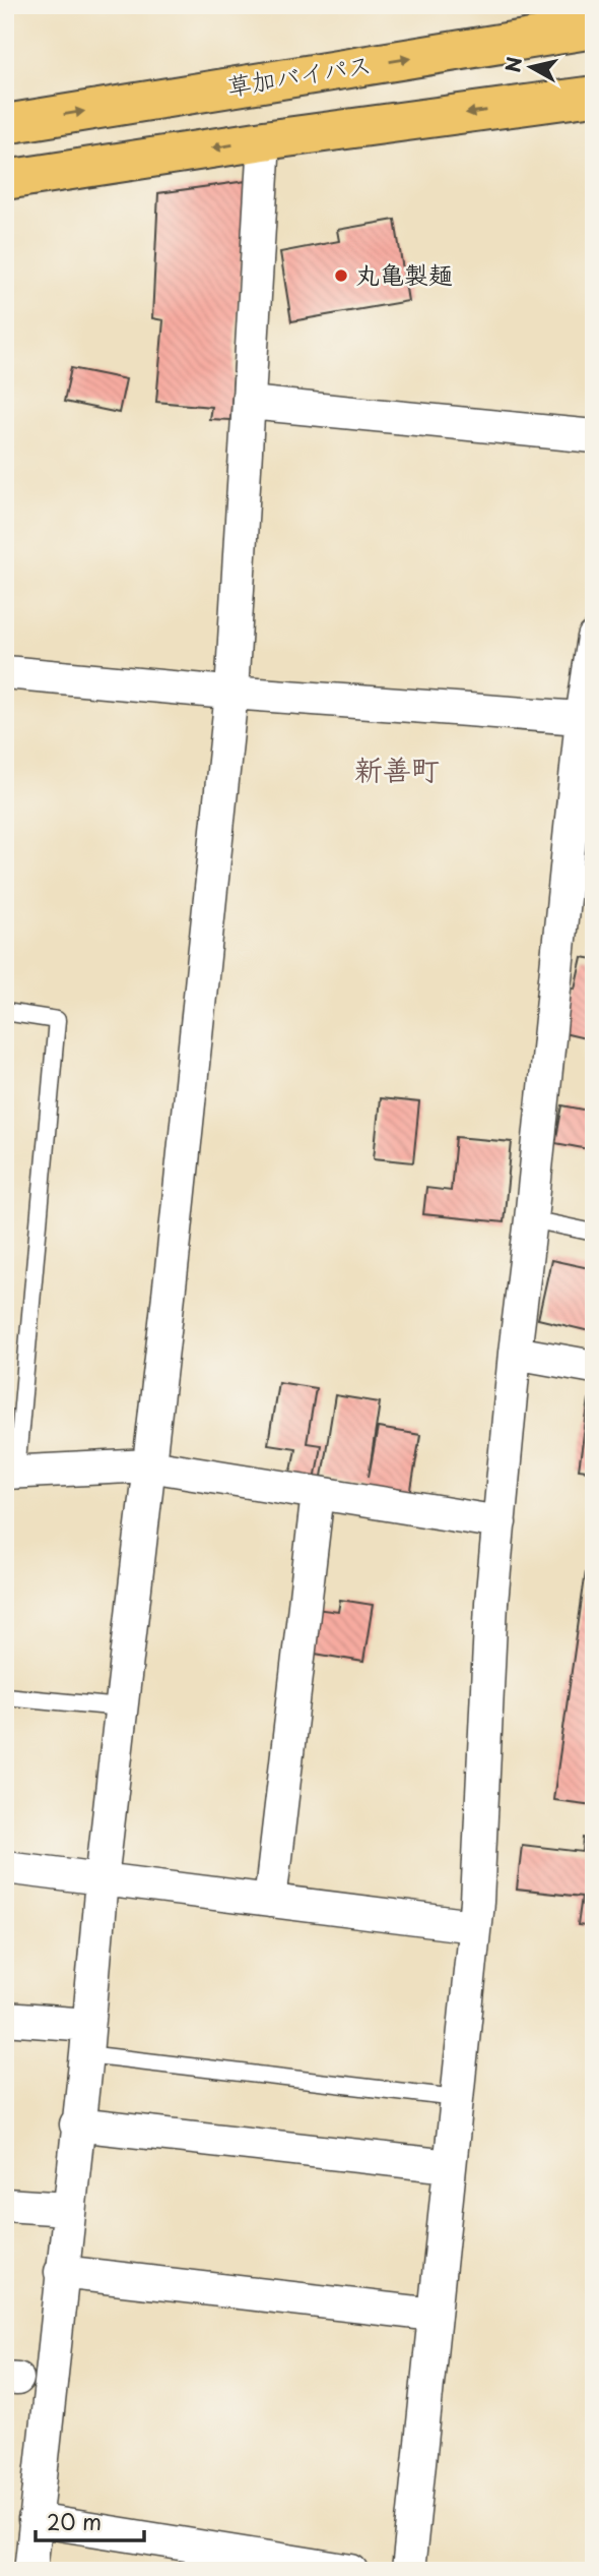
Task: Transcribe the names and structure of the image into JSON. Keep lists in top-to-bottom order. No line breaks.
{"streets":{"highway":["草加バイパス"]},"districts":["新善町"],"places":["丸亀製麺"],"scale_bar":"20 m","north":"left"}
